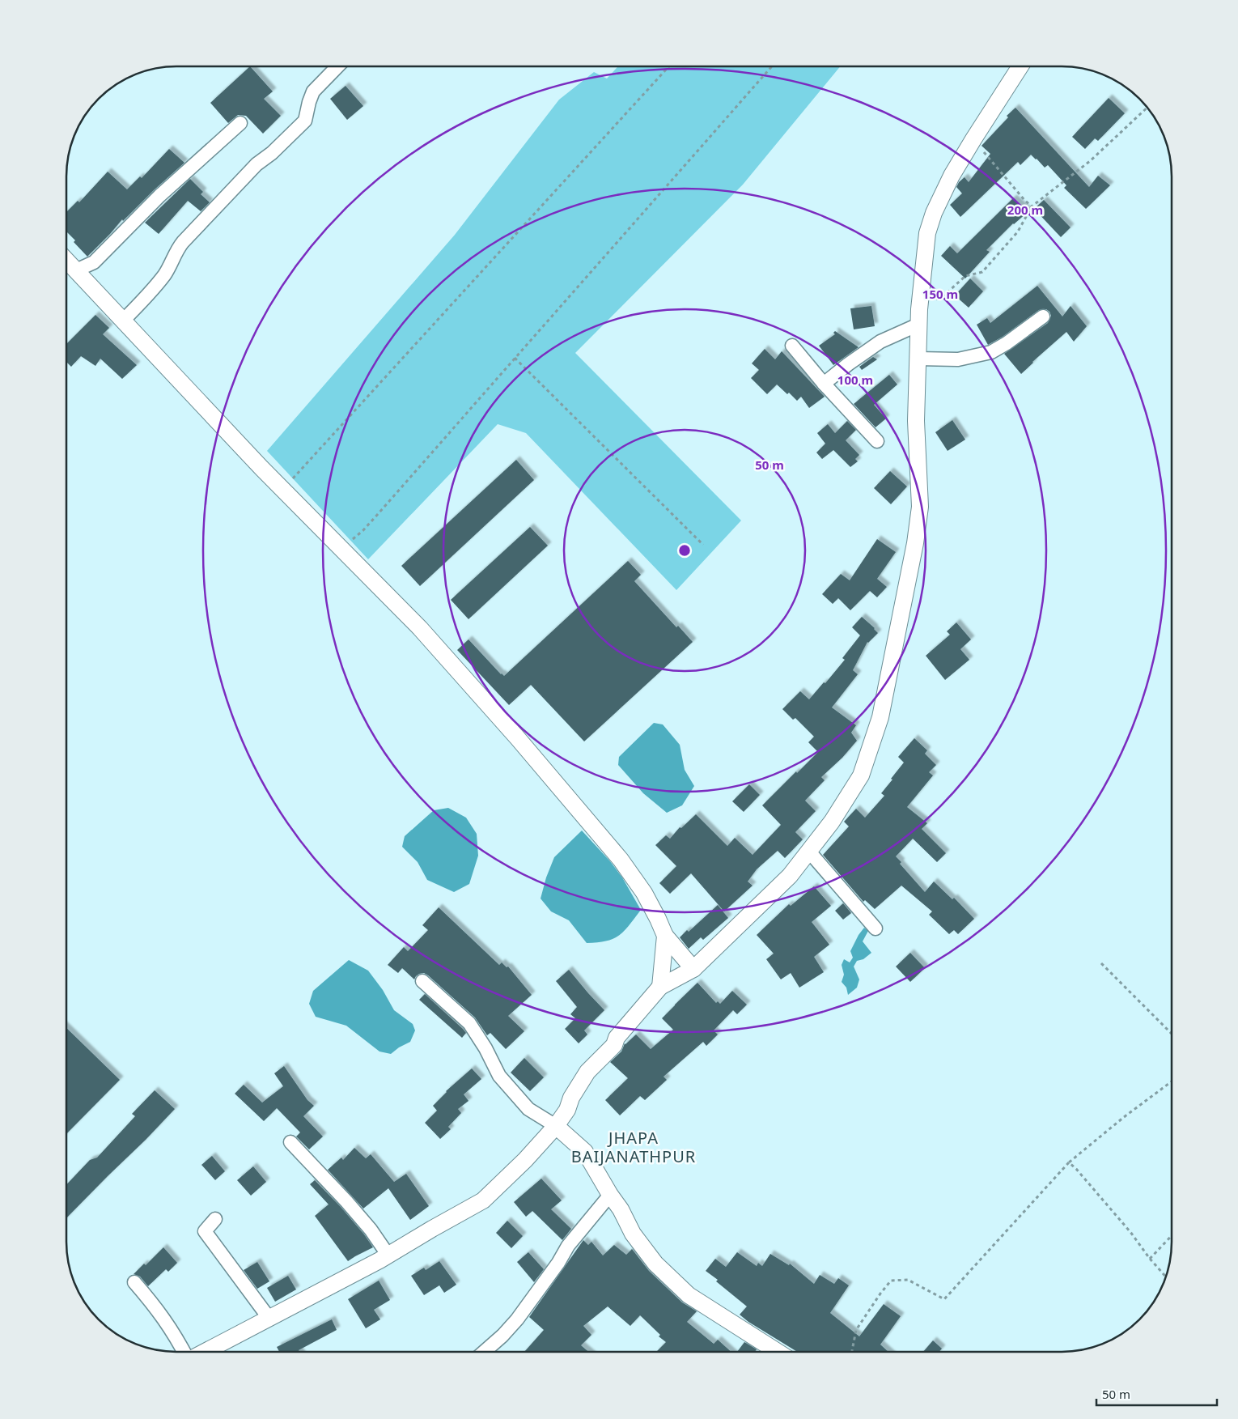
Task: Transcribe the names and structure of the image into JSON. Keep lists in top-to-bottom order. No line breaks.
{"districts":["JHAPA BAIJANATHPUR"],"scale_bar":"50 m","rings":["200 m","150 m","100 m","50 m"]}
